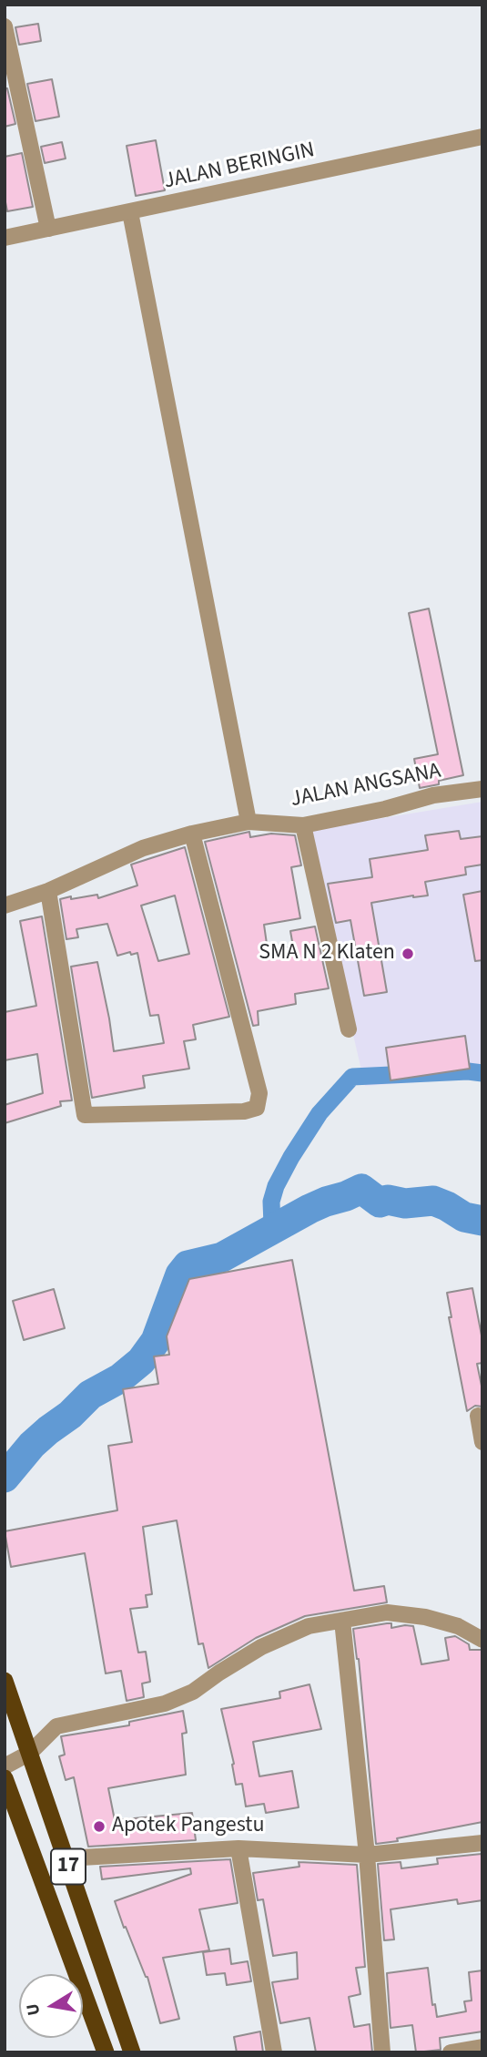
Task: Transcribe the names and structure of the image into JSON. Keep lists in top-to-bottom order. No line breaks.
{"streets":{"highway":["17"],"street":["JALAN BERINGIN","JALAN ANGSANA"]},"places":["SMA N 2 Klaten","Apotek Pangestu"],"north":"left"}
